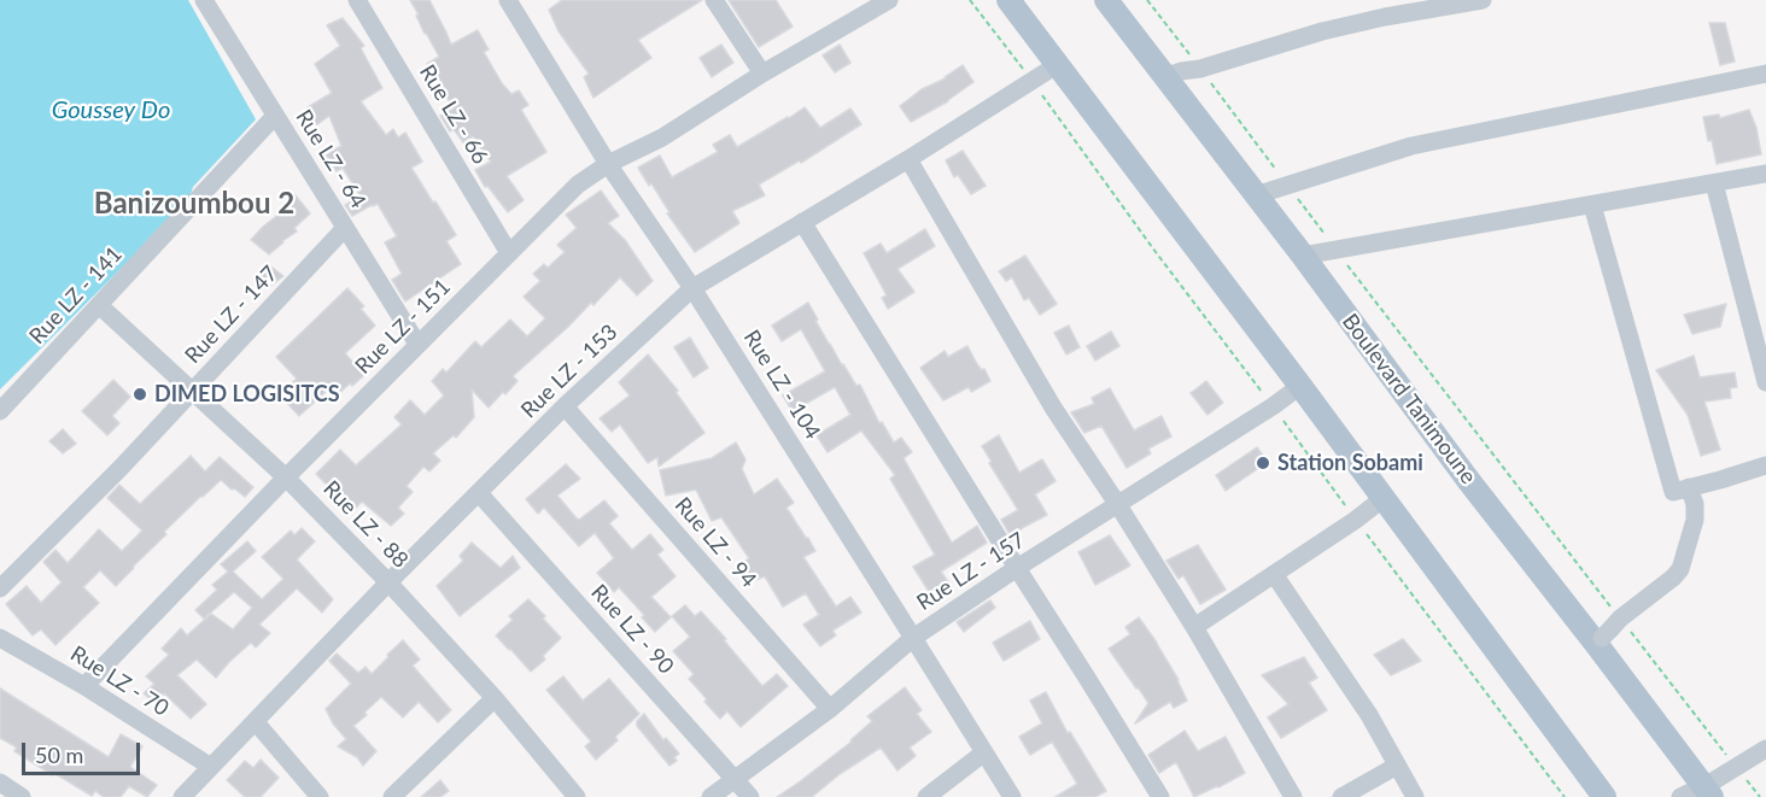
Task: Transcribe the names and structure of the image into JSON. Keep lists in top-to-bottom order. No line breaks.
{"streets":{"main road":["Boulevard Tanimoune"],"street":["Rue LZ - 66","Rue LZ - 64","Rue LZ - 141","Rue LZ - 147","Rue LZ - 151","Rue LZ - 153","Rue LZ - 104","Rue LZ - 88","Rue LZ - 94","Rue LZ - 157","Rue LZ - 90","Rue LZ - 70"]},"crossings":[["Rue LZ - 66","Rue LZ - 151"],["Rue LZ - 64","Rue LZ - 141"],["Rue LZ - 64","Rue LZ - 147"],["Rue LZ - 64","Rue LZ - 151"],["Rue LZ - 141","Rue LZ - 88"],["Rue LZ - 147","Rue LZ - 88"],["Rue LZ - 151","Rue LZ - 104"],["Rue LZ - 151","Rue LZ - 88"],["Rue LZ - 151","Rue LZ - 70"],["Rue LZ - 153","Rue LZ - 104"],["Rue LZ - 153","Rue LZ - 88"],["Rue LZ - 153","Rue LZ - 94"],["Rue LZ - 153","Rue LZ - 90"],["Rue LZ - 153","Rue LZ - 70"],["Rue LZ - 104","Rue LZ - 157"],["Rue LZ - 94","Rue LZ - 157"],["Rue LZ - 157","Rue LZ - 90"]],"districts":["Banizoumbou 2"],"water":["Goussey Do"],"places":["DIMED LOGISITCS","Station Sobami"],"scale_bar":"50 m"}
